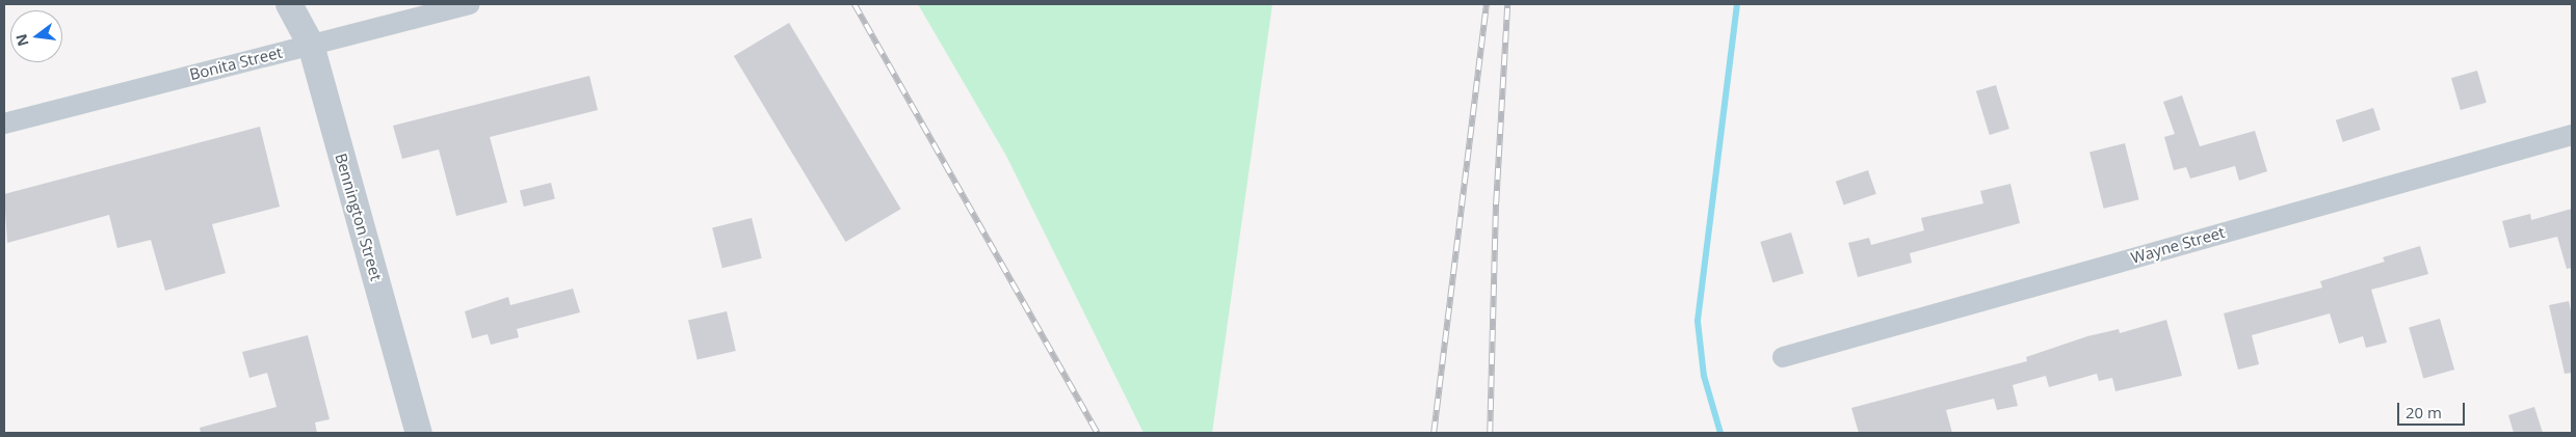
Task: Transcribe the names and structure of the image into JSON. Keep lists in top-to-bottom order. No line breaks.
{"streets":{"street":["Bonita Street","Bennington Street","Wayne Street"]},"crossings":[["Bonita Street","Bennington Street"]],"scale_bar":"20 m","north":"left"}
